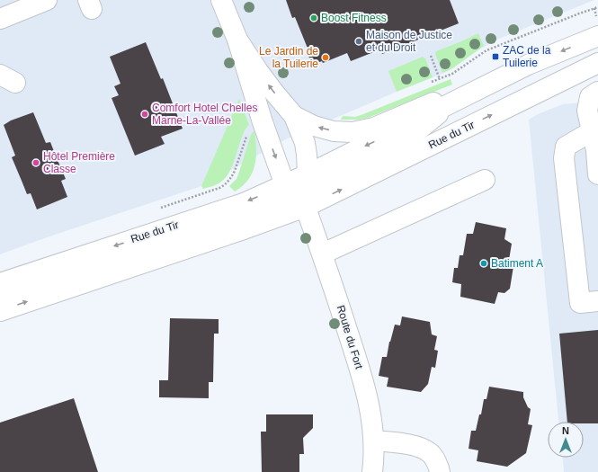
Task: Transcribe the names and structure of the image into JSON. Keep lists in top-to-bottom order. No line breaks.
{"streets":{"main road":["Rue du Tir","Route du Fort"]},"crossings":[["Rue du Tir","Route du Fort"]],"places":{"other":["Boost Fitness","Maison de Justice et du Droit","Le Jardin de la Tuilerie","Comfort Hotel Chelles Marne-La-Vallée","Hôtel Première Classe","Batiment A"],"transit":["ZAC de la Tuilerie"]},"north":"top"}
